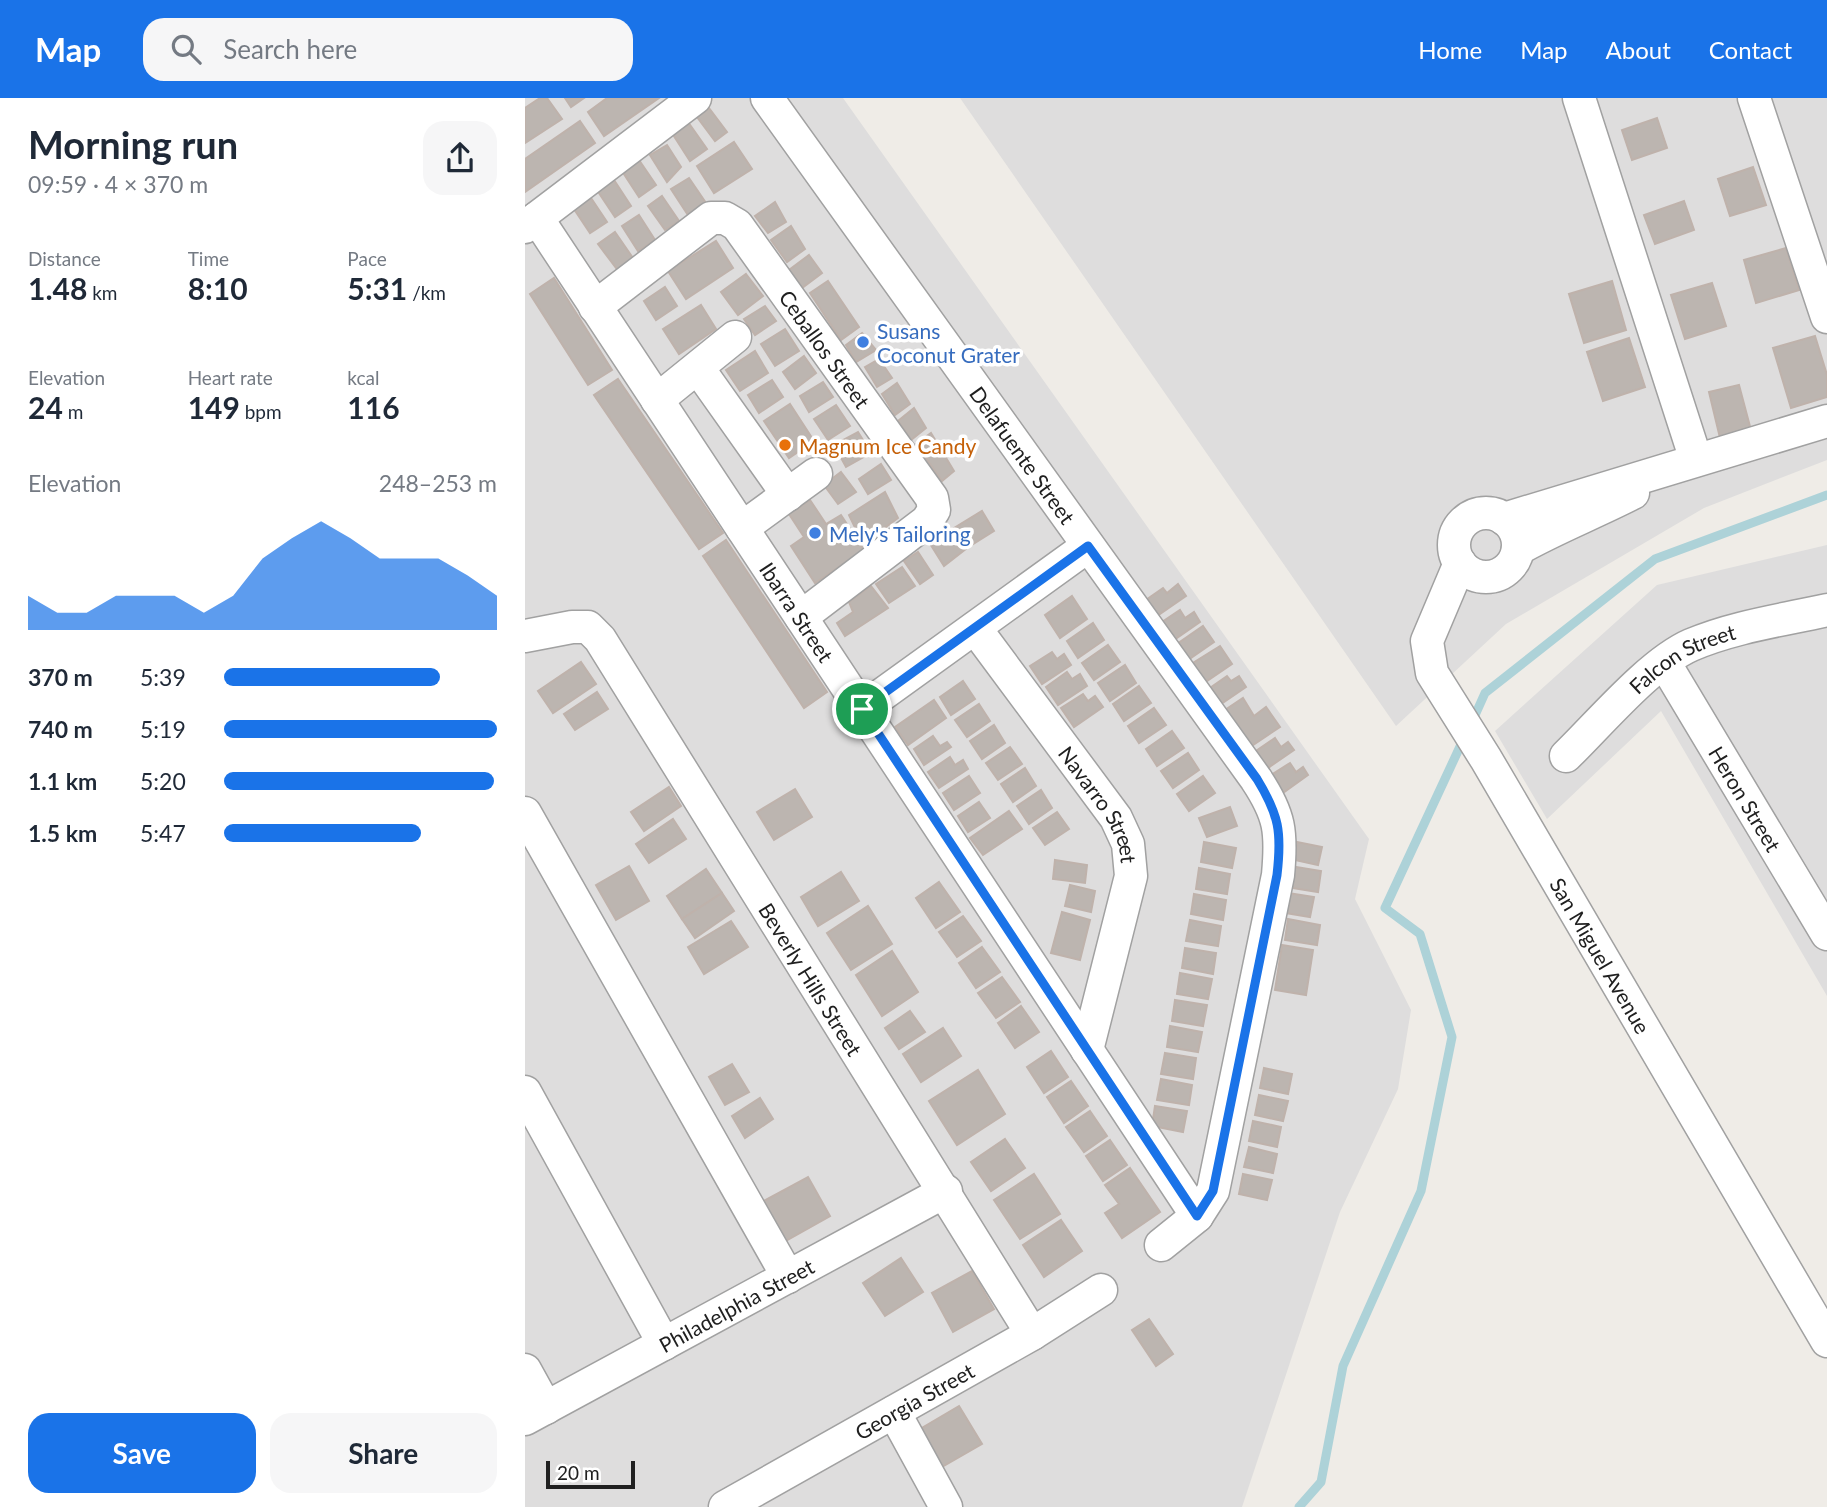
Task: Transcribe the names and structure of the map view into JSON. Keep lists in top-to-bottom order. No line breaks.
{"streets":{"street":["Ceballos Street","Delafuente Street","Ibarra Street","Falcon Street","Heron Street","Navarro Street","San Miguel Avenue","Beverly Hills Street","Philadelphia Street","Georgia Street"]},"crossings":[["Ceballos Street","Ibarra Street"],["Delafuente Street","Ibarra Street"],["Ibarra Street","Navarro Street"],["Falcon Street","Heron Street"],["Beverly Hills Street","Philadelphia Street"],["Beverly Hills Street","Georgia Street"]],"places":["Susans Coconut Grater","Magnum Ice Candy","Mely's Tailoring"],"scale_bar":"20 m","page":{"header":"Map","search":"Search here","nav":["Home","Map","About","Contact"],"heading":["Morning run","09:59 · 4 × 370 m"],"stats":[["Distance","1.48 km"],["Time","8:10"],["Pace","5:31 /km"],["Elevation","24 m"],["Heart rate","149 bpm"],["kcal","116"]],"chart":["Elevation","248–253 m"],"list":[{"name":"370 m","note":"5:39"},{"name":"740 m","note":"5:19"},{"name":"1.1 km","note":"5:20"},{"name":"1.5 km","note":"5:47"}],"buttons":["Save","Share"],"scale":"20 m"}}
